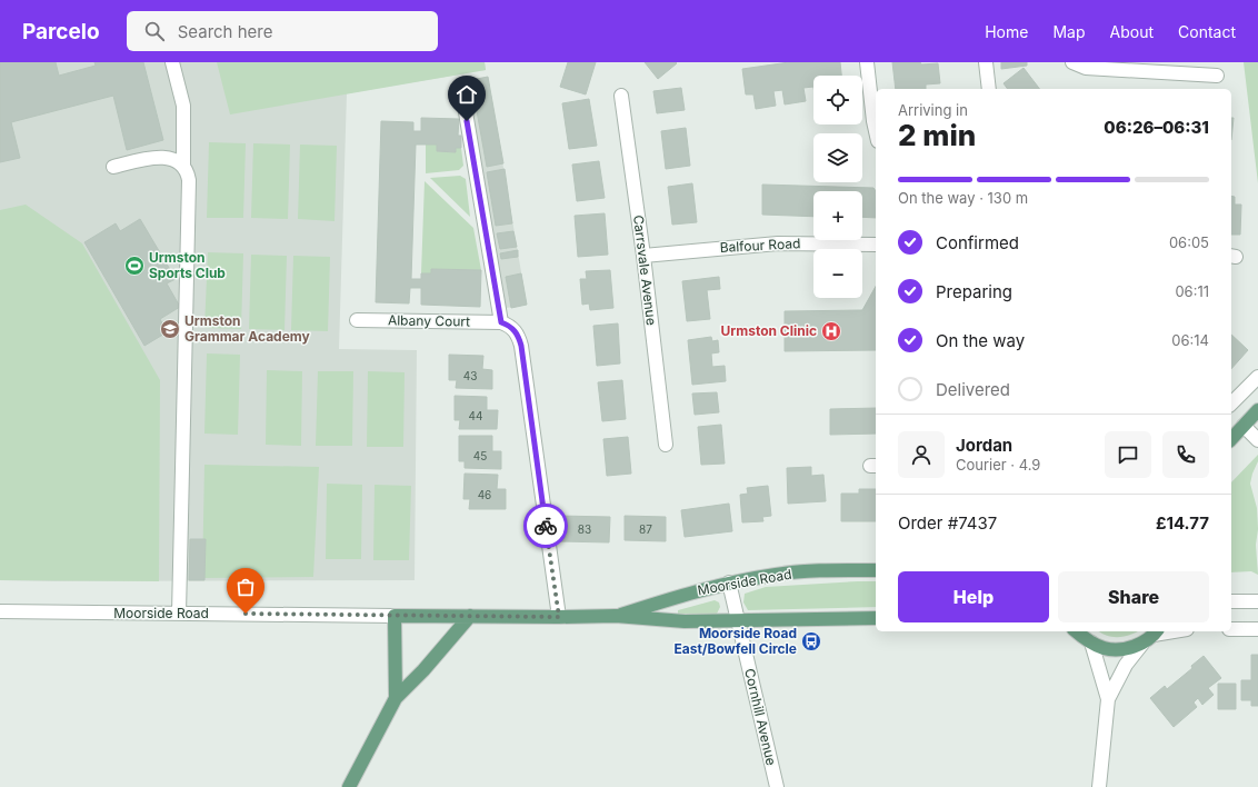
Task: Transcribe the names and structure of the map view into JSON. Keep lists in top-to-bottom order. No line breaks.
{"streets":{"main road":["Moorside Road"],"street":["Balfour Road","Carrsvale Avenue","Albany Court","Cornhill Avenue"]},"crossings":[["Balfour Road","Carrsvale Avenue"],["Moorside Road","Cornhill Avenue"]],"places":{"sports":["Urmston Sports Club"],"school or university":["Urmston Grammar Academy"],"hospital":["Urmston Clinic"],"bus stop":["Moorside Road East/Bowfell Circle"]},"house_numbers":["43","44","45","46","83","87"],"page":{"header":"Parcelo","search":"Search here","nav":["Home","Map","About","Contact"],"map_buttons":["+","−"],"heading":["2 min","Arriving in","06:26–06:31"],"panel":["Jordan","Courier · 4.9","Order #7437","£14.77"],"bar":"On the way · 130 m","list":[["Confirmed","06:05"],["Preparing","06:11"],["On the way","06:14"],"Delivered"],"buttons":["Help","Share"]}}
